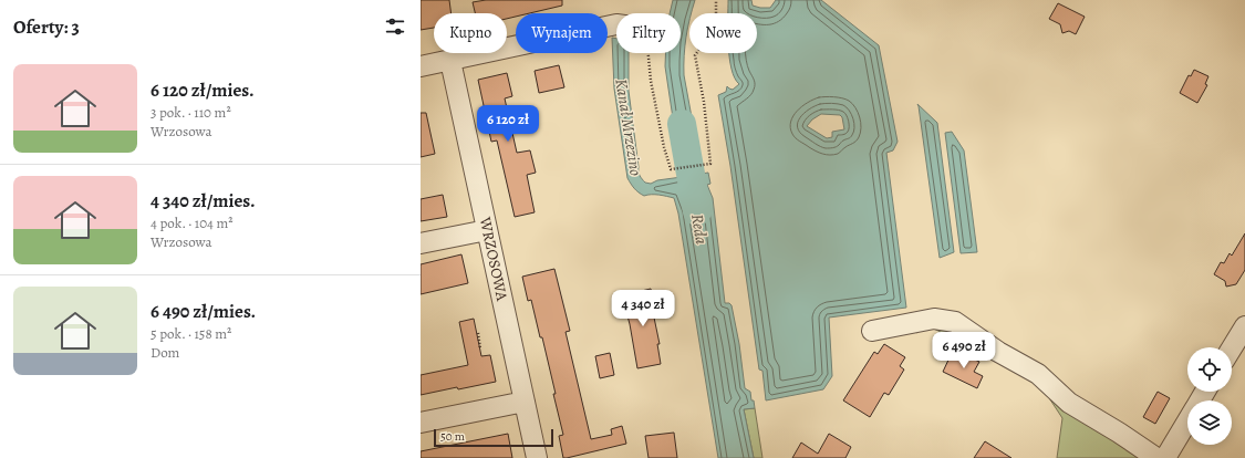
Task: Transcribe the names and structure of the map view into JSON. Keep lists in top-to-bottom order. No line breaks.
{"streets":{"street":["WRZOSOWA"]},"water":["Kanał Mrzezino","Reda"],"scale_bar":"50 m","page":{"heading":"Oferty: 3","chip":["Kupno","Wynajem","Filtry","Nowe"],"list":[{"name":"6 120 zł/mies.","note":"3 pok. · 110 m² · Wrzosowa"},{"name":"4 340 zł/mies.","note":"4 pok. · 104 m² · Wrzosowa"},{"name":"6 490 zł/mies.","note":"5 pok. · 158 m² · Dom"}],"price":["6 120 zł","4 340 zł","6 490 zł"],"scale":"50 m"}}
